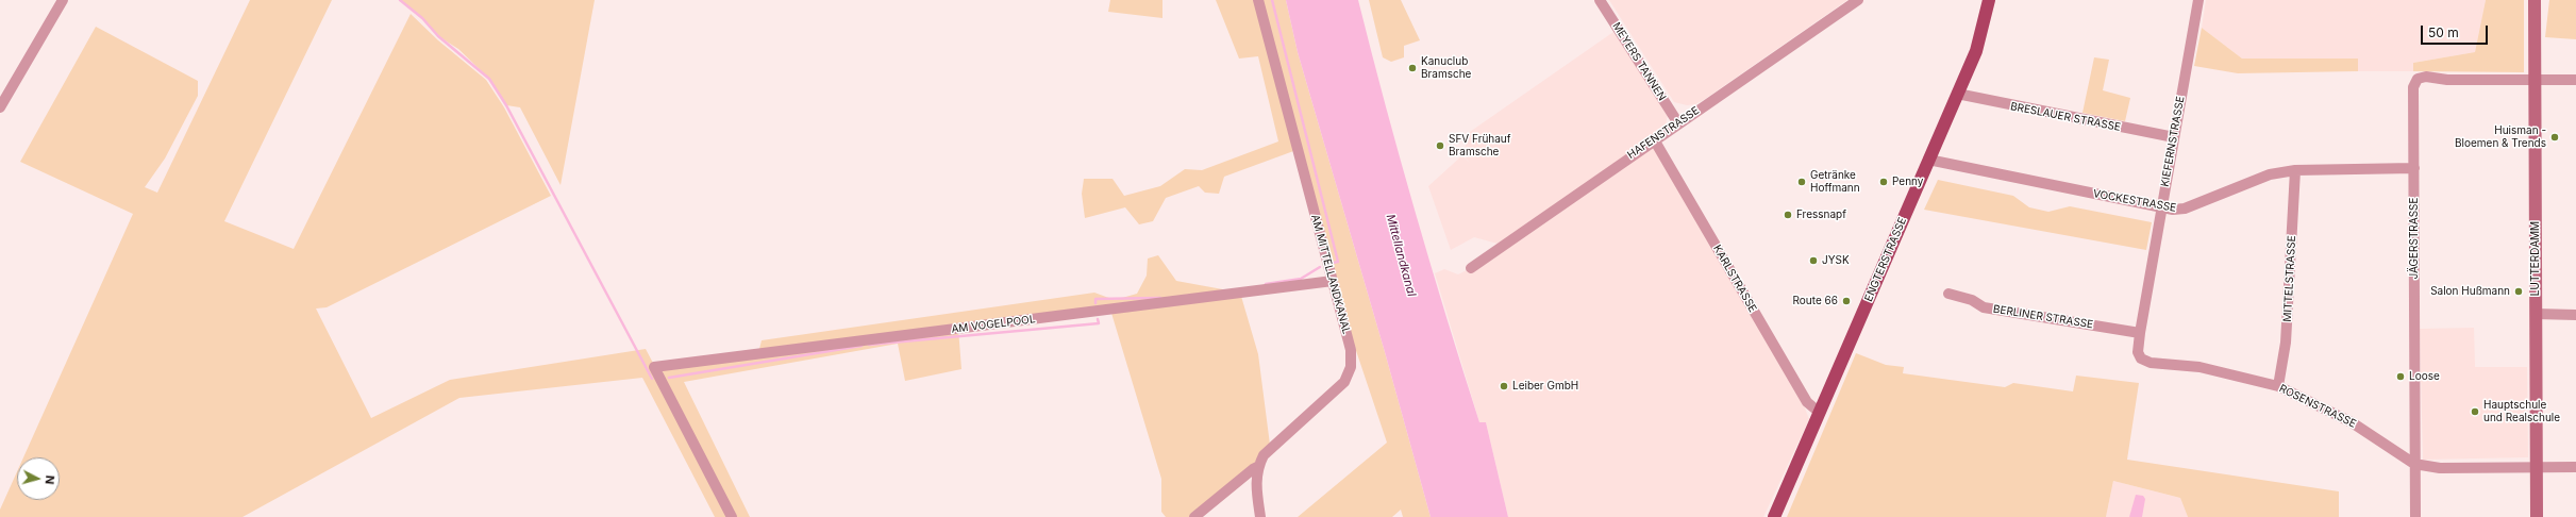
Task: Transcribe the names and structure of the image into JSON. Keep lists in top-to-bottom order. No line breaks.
{"streets":{"main road":["ENGTERSTRASSE"],"street":["MEYERS TANNEN","BRESLAUER STRASSE","HAFENSTRASSE","KIEFERNSTRASSE","VOCKESTRASSE","JÄGERSTRASSE","LUTTERDAMM","AM MITTELLANDKANAL","KARLSTRASSE","MITTELSTRASSE","BERLINER STRASSE","AM VOGELPOOL","ROSENSTRASSE"]},"crossings":[["MEYERS TANNEN","HAFENSTRASSE"],["BRESLAUER STRASSE","KIEFERNSTRASSE"],["BRESLAUER STRASSE","ENGTERSTRASSE"],["HAFENSTRASSE","KARLSTRASSE"],["KIEFERNSTRASSE","VOCKESTRASSE"],["KIEFERNSTRASSE","BERLINER STRASSE"],["KIEFERNSTRASSE","ROSENSTRASSE"],["VOCKESTRASSE","JÄGERSTRASSE"],["VOCKESTRASSE","ENGTERSTRASSE"],["VOCKESTRASSE","MITTELSTRASSE"],["JÄGERSTRASSE","LUTTERDAMM"],["JÄGERSTRASSE","ROSENSTRASSE"],["LUTTERDAMM","ROSENSTRASSE"],["ENGTERSTRASSE","KARLSTRASSE"],["AM MITTELLANDKANAL","AM VOGELPOOL"],["MITTELSTRASSE","ROSENSTRASSE"]],"water":["Mittellandkanal"],"places":["Kanuclub Bramsche","Huisman - Bloemen & Trends","SFV Frühauf Bramsche","Getränke Hoffmann","Penny","Fressnapf","JYSK","Salon Hußmann","Route 66","Loose","Leiber GmbH","Hauptschule und Realschule"],"scale_bar":"50 m","north":"right"}
